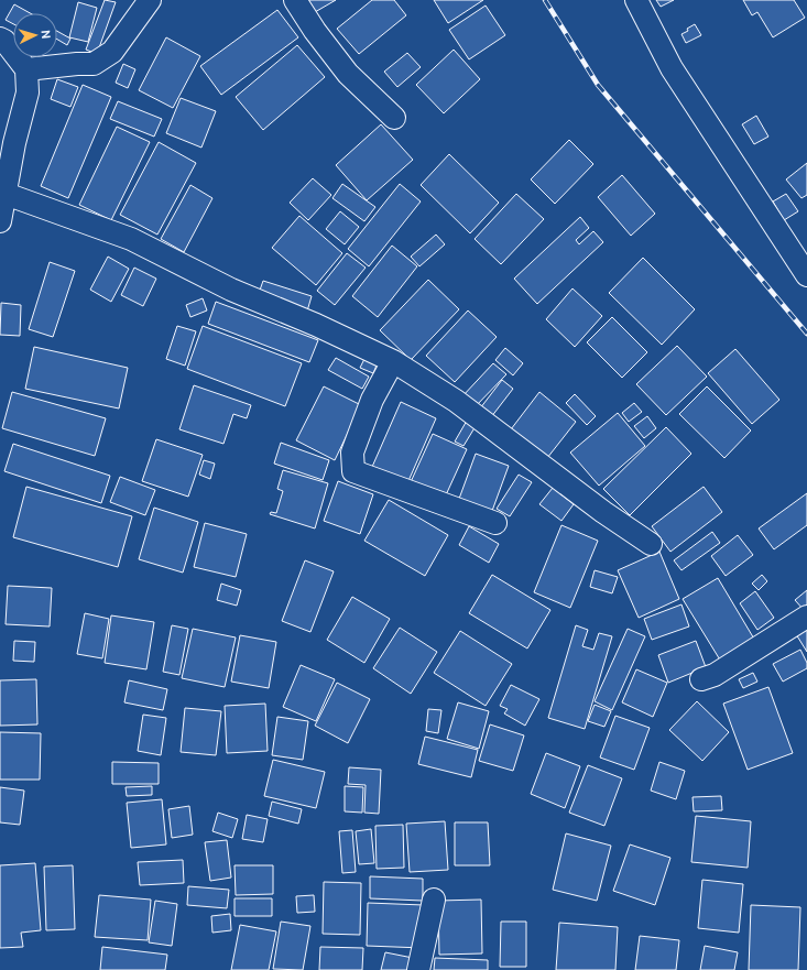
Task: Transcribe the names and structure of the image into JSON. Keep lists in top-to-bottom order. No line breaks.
{"north":"right"}
